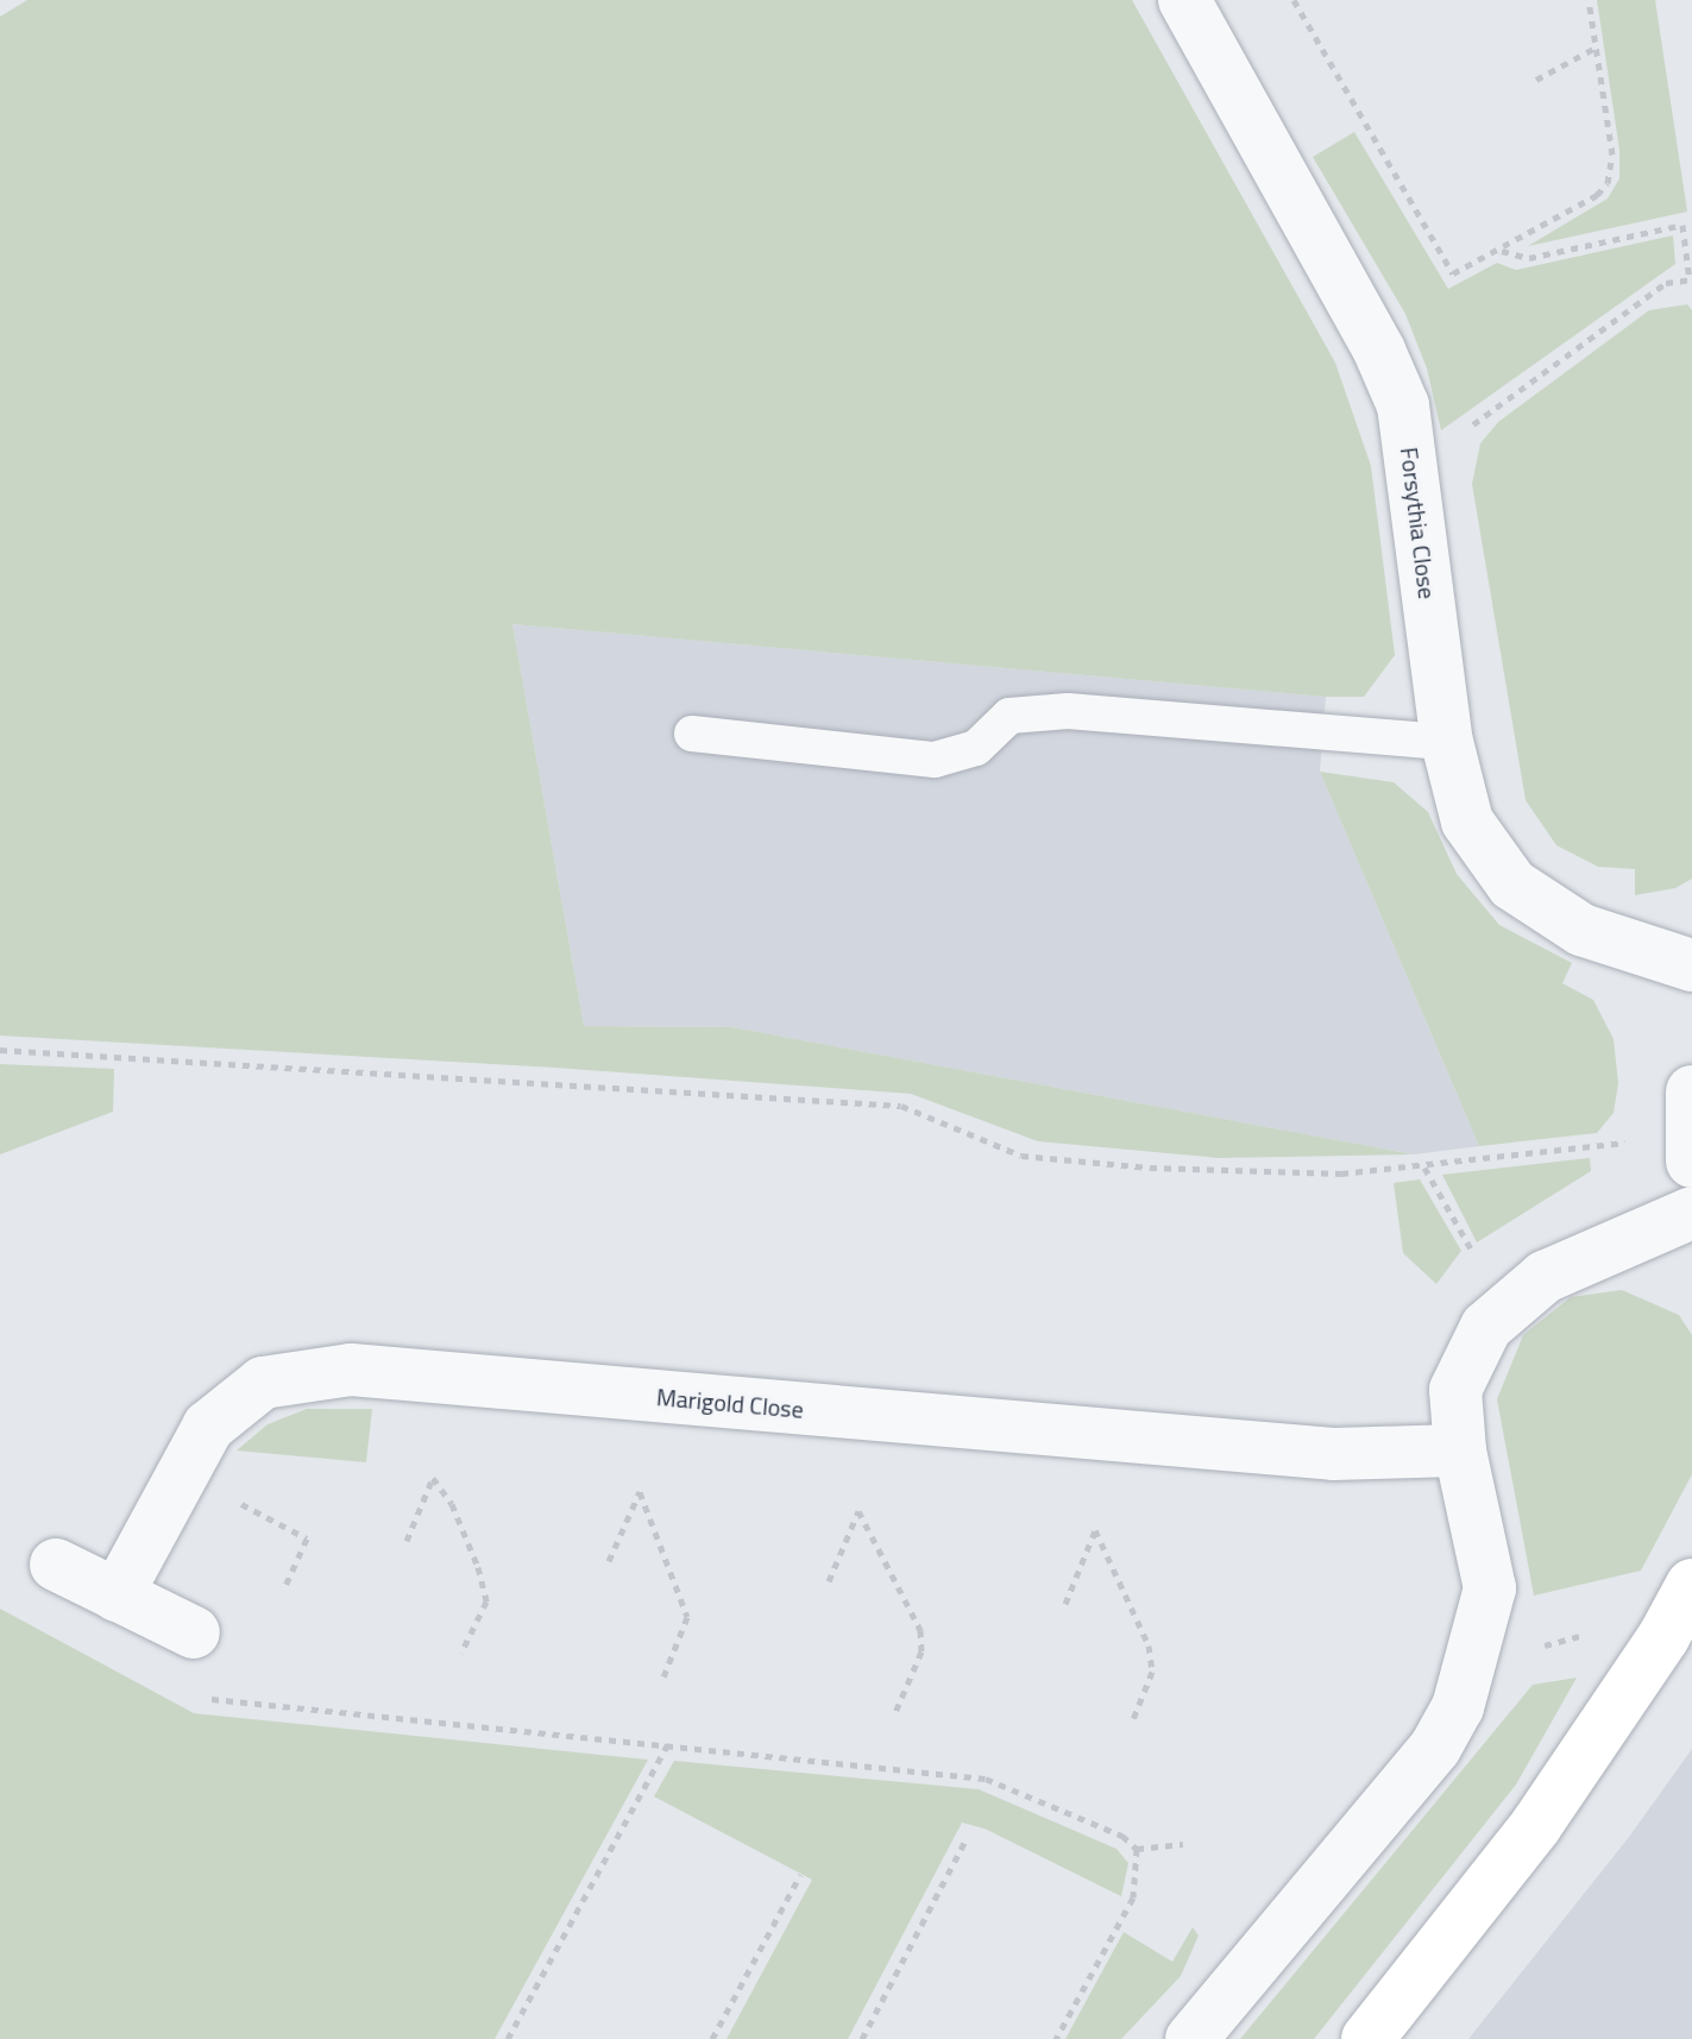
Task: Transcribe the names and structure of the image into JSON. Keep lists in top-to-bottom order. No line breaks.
{"streets":{"street":["Forsythia Close","Marigold Close"]}}
